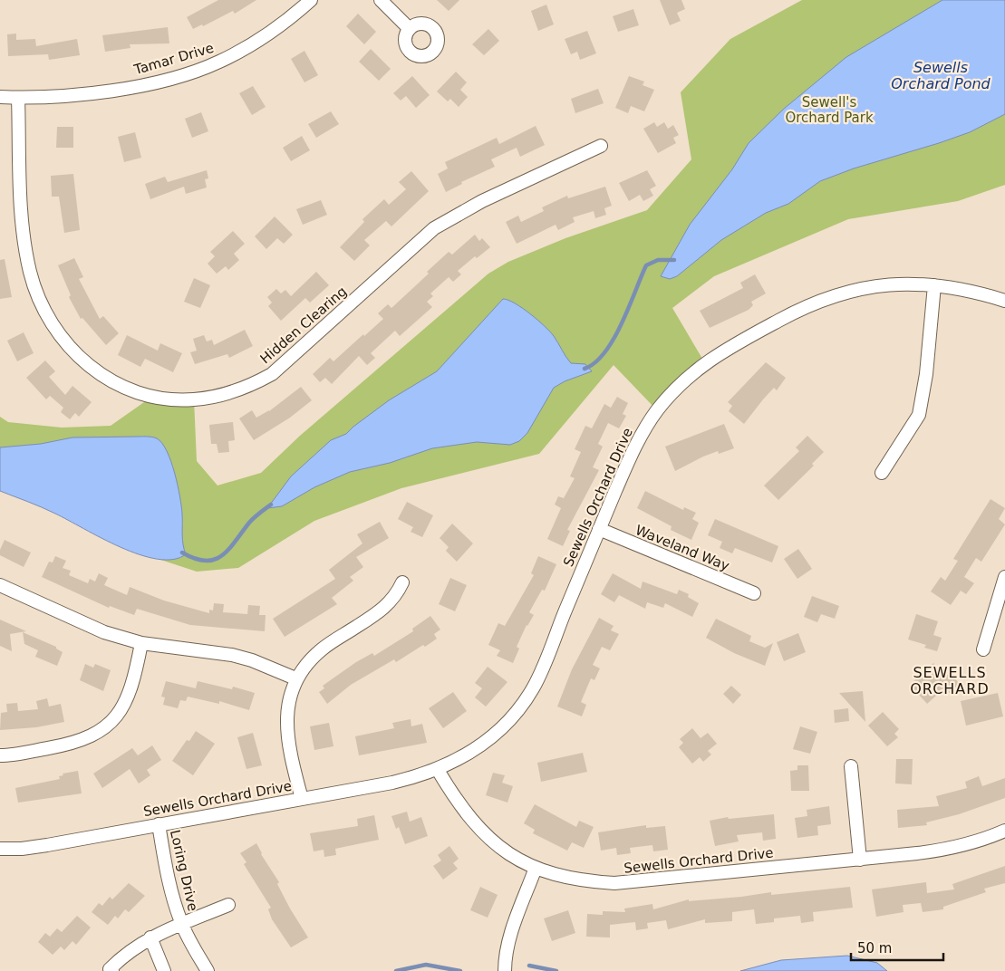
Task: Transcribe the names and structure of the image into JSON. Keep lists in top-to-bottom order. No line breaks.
{"streets":{"street":["Tamar Drive","Hidden Clearing","Sewells Orchard Drive","Waveland Way","Loring Drive"]},"crossings":[["Tamar Drive","Hidden Clearing"],["Sewells Orchard Drive","Waveland Way"],["Sewells Orchard Drive","Loring Drive"]],"districts":["SEWELLS ORCHARD"],"water":["Sewells Orchard Pond"],"parks":["Sewell's Orchard Park"],"scale_bar":"50 m"}
